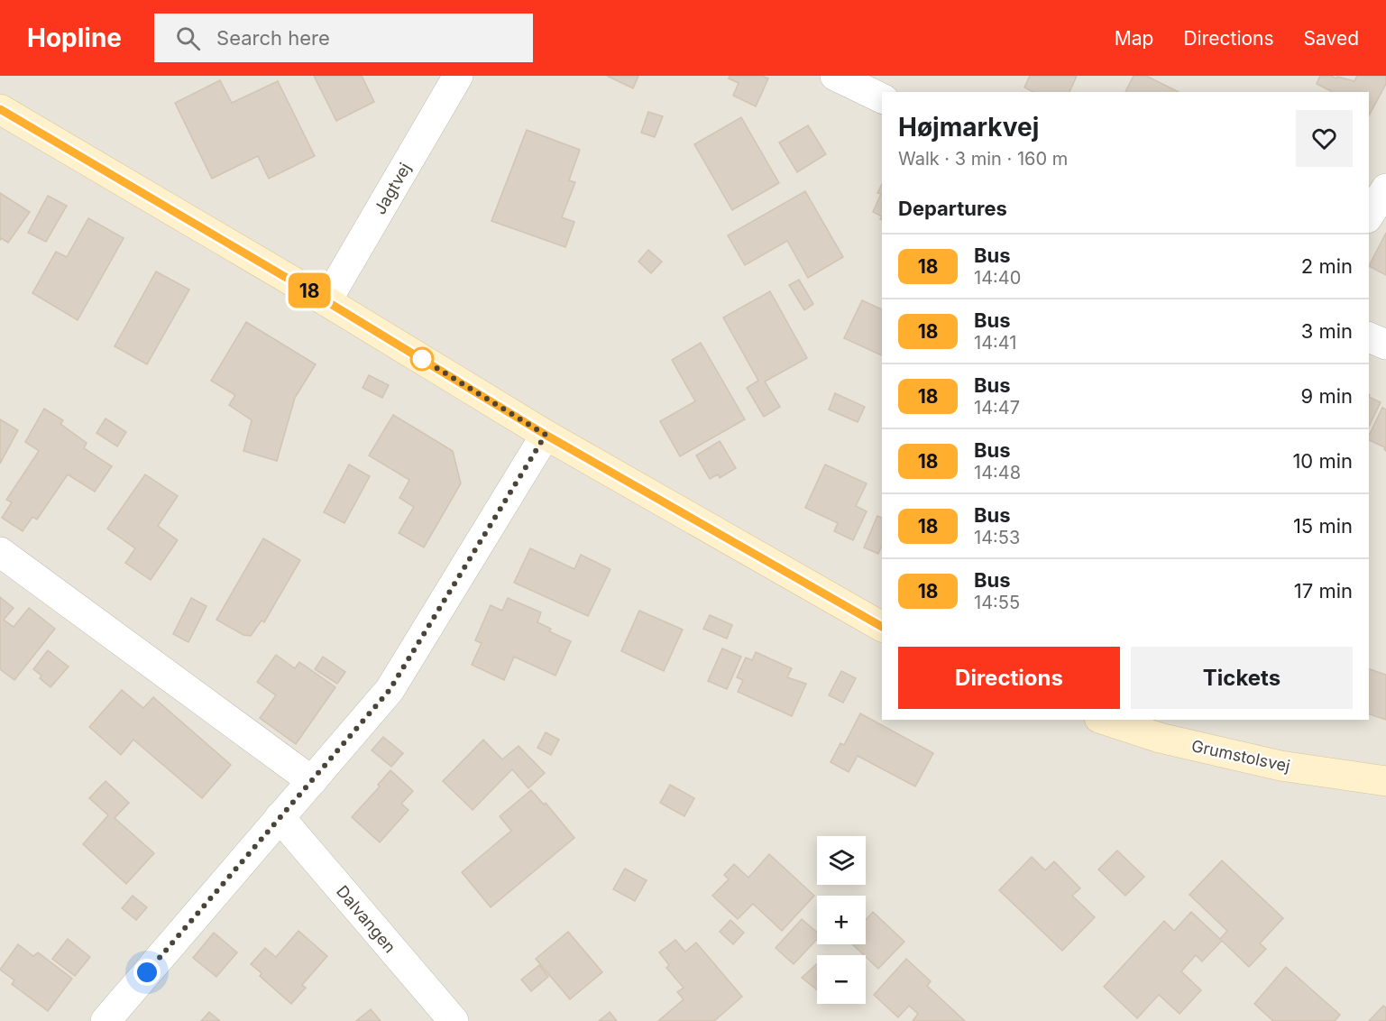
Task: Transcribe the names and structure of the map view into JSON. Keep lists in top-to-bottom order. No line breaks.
{"streets":{"street":["Jagtvej","Grumstolsvej","Dalvangen"]},"lines":["bus line 18"],"page":{"header":"Hopline","search":"Search here","nav":["Map","Directions","Saved"],"on_map":"18","heading":[["Højmarkvej","Walk · 3 min · 160 m"],"Departures"],"list":[{"mark":"18","name":"Bus","note":"14:40","value":"2 min"},{"mark":"18","name":"Bus","note":"14:41","value":"3 min"},{"mark":"18","name":"Bus","note":"14:47","value":"9 min"},{"mark":"18","name":"Bus","note":"14:48","value":"10 min"},{"mark":"18","name":"Bus","note":"14:53","value":"15 min"},{"mark":"18","name":"Bus","note":"14:55","value":"17 min"}],"buttons":["Directions","Tickets"],"map_buttons":["+","−"]}}
